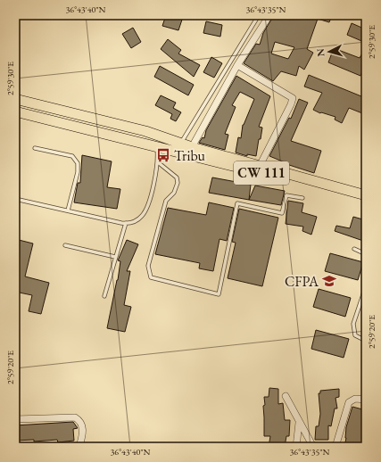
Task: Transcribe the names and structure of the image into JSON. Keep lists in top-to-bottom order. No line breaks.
{"streets":{"main road":["CW 111"]},"places":{"bus stop":["Tribu"],"school or university":["CFPA"]},"north":"left","coordinates":["36°43'40\"N","36°43'35\"N","2°59'30\"E","2°59'20\"E"]}
